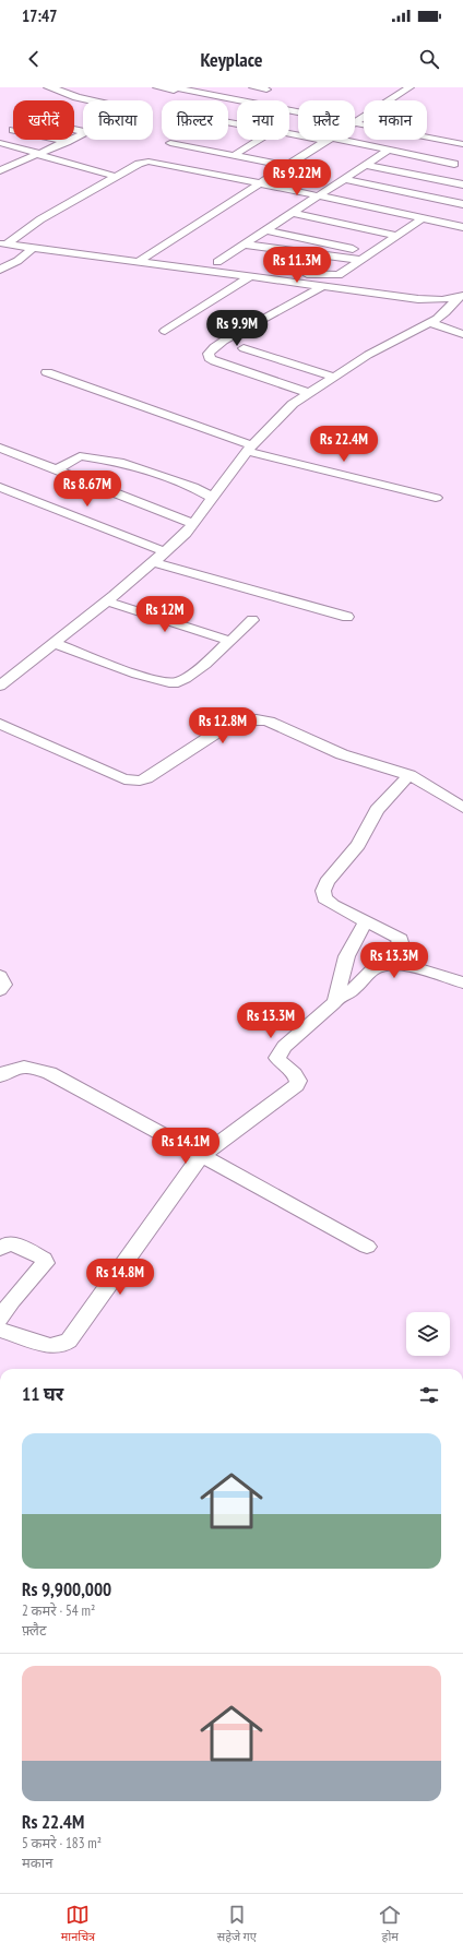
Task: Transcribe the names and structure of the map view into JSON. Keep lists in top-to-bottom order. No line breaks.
{"page":{"status":"17:47","header":"Keyplace","chip":["खरीदें","किराया","फ़िल्टर","नया","फ़्लैट","मकान"],"price":["Rs 9.22M","Rs 11.3M","Rs 9.9M","Rs 22.4M","Rs 8.67M","Rs 12M","Rs 12.8M","Rs 13.3M","Rs 13.3M","Rs 14.1M","Rs 14.8M"],"heading":"11 घर","list":[{"name":"Rs 9,900,000","note":"2 कमरे · 54 m² · फ़्लैट"},{"name":"Rs 22.4M","note":"5 कमरे · 183 m² · मकान"}],"tabs":["मानचित्र","सहेजे गए","होम"]}}
